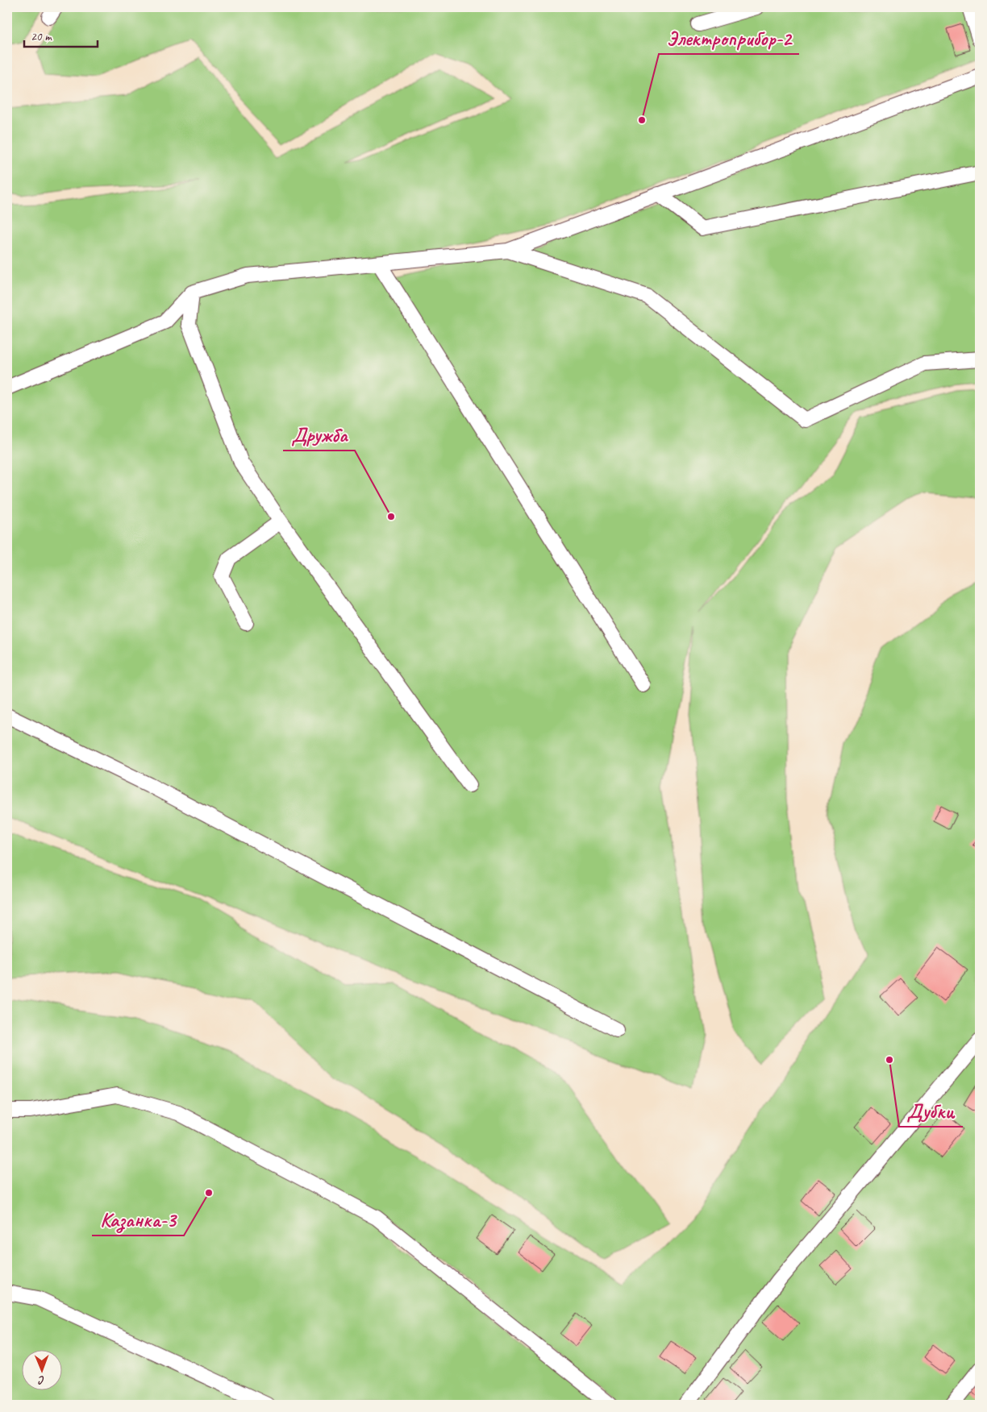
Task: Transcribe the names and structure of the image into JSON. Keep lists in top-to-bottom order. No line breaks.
{"places":["Электроприбор-2","Дружба","Дубки","Казанка-3"],"scale_bar":"20 m","north":"bottom"}
